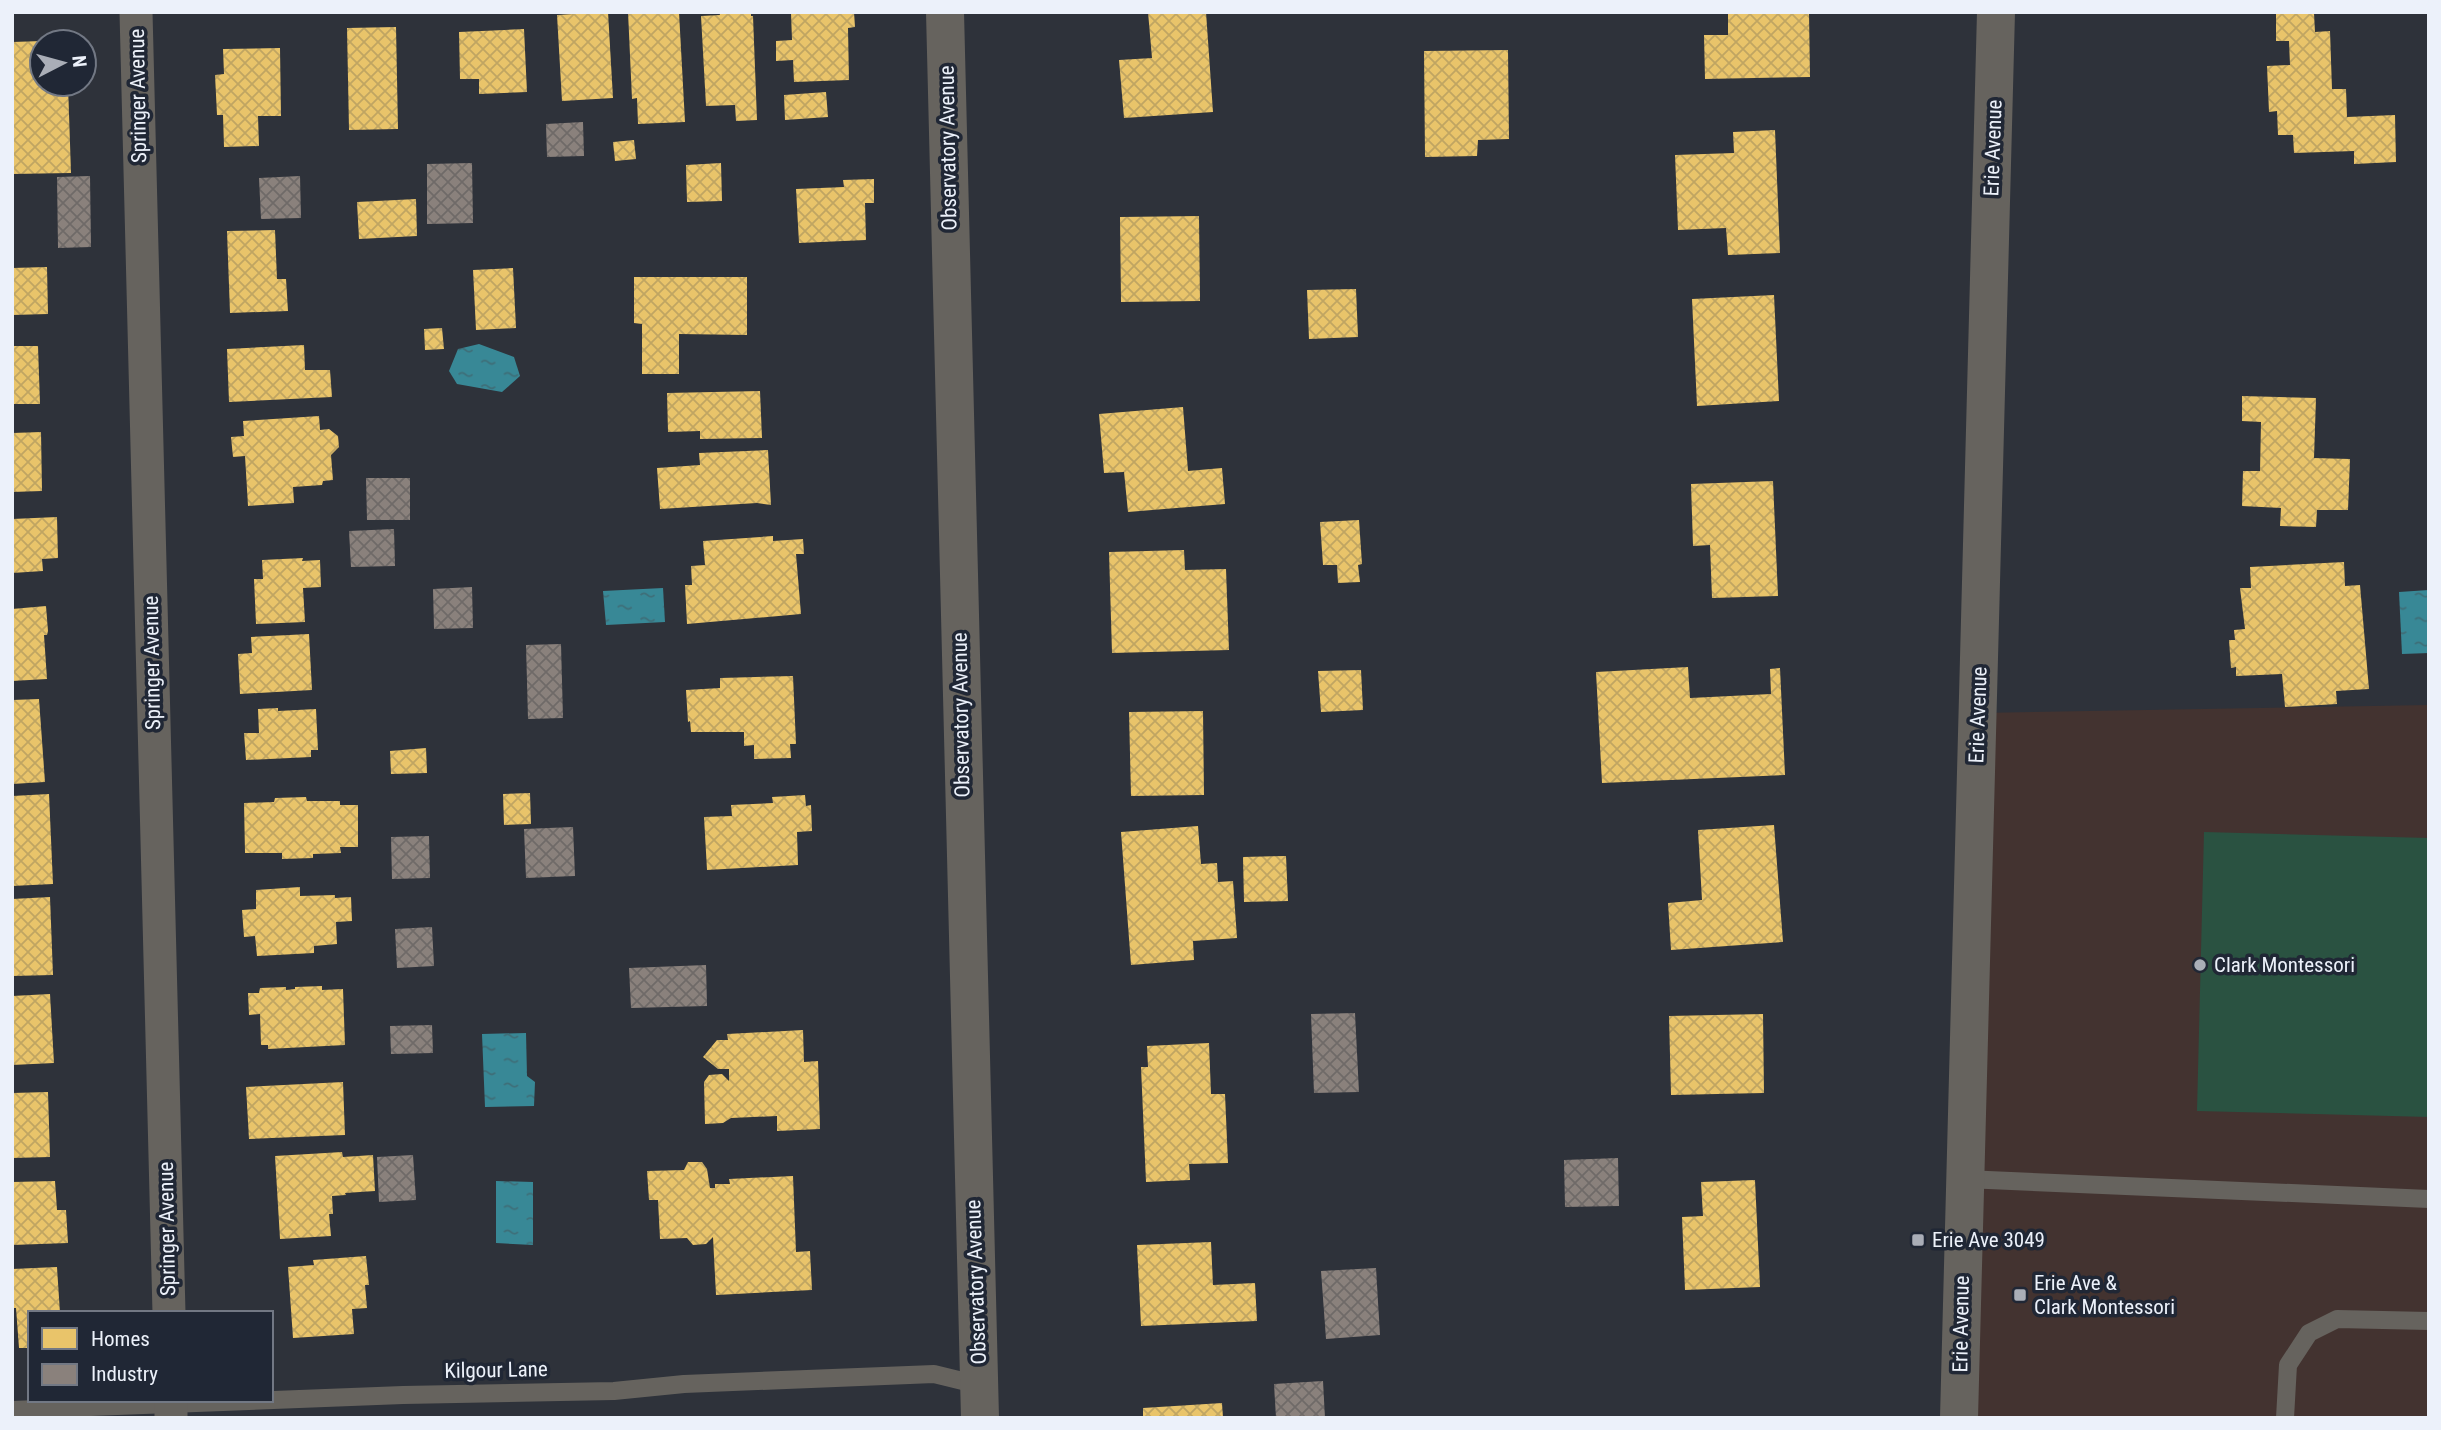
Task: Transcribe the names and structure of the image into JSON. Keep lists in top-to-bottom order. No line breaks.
{"streets":{"street":["Springer Avenue","Observatory Avenue","Erie Avenue"],"lane":["Kilgour Lane"]},"crossings":[["Observatory Avenue","Kilgour Lane"]],"places":{"other":["Clark Montessori"],"transit":["Erie Ave 3049","Erie Ave & Clark Montessori"]},"legend":["Homes","Industry"],"north":"right"}
